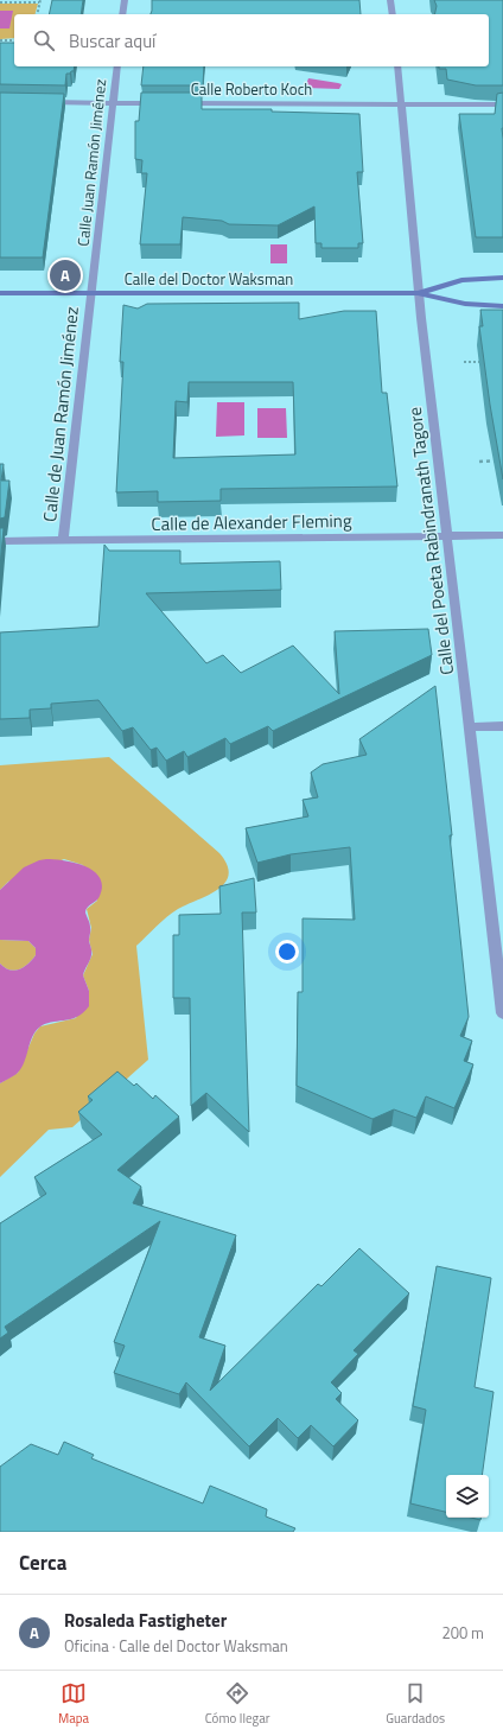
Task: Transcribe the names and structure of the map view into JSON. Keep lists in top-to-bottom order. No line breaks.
{"streets":{"main road":["Calle del Doctor Waksman"],"street":["Calle Roberto Koch","Calle Juan Ramón Jiménez","Calle de Juan Ramón Jiménez","Calle de Alexander Fleming","Calle del Poeta Rabindranath Tagore"]},"crossings":[["Calle Roberto Koch","Calle Juan Ramón Jiménez"],["Calle Roberto Koch","Calle del Poeta Rabindranath Tagore"],["Calle Juan Ramón Jiménez","Calle del Doctor Waksman"],["Calle Juan Ramón Jiménez","Calle de Juan Ramón Jiménez"],["Calle del Doctor Waksman","Calle de Juan Ramón Jiménez"],["Calle del Doctor Waksman","Calle del Poeta Rabindranath Tagore"],["Calle de Juan Ramón Jiménez","Calle de Alexander Fleming"],["Calle de Alexander Fleming","Calle del Poeta Rabindranath Tagore"]],"page":{"search":"Buscar aquí","pins":"A","heading":"Cerca","list":[{"mark":"A","name":"Rosaleda Fastigheter","note":"Oficina · Calle del Doctor Waksman","value":"200 m"}],"nav":["Mapa","Cómo llegar","Guardados"]}}
